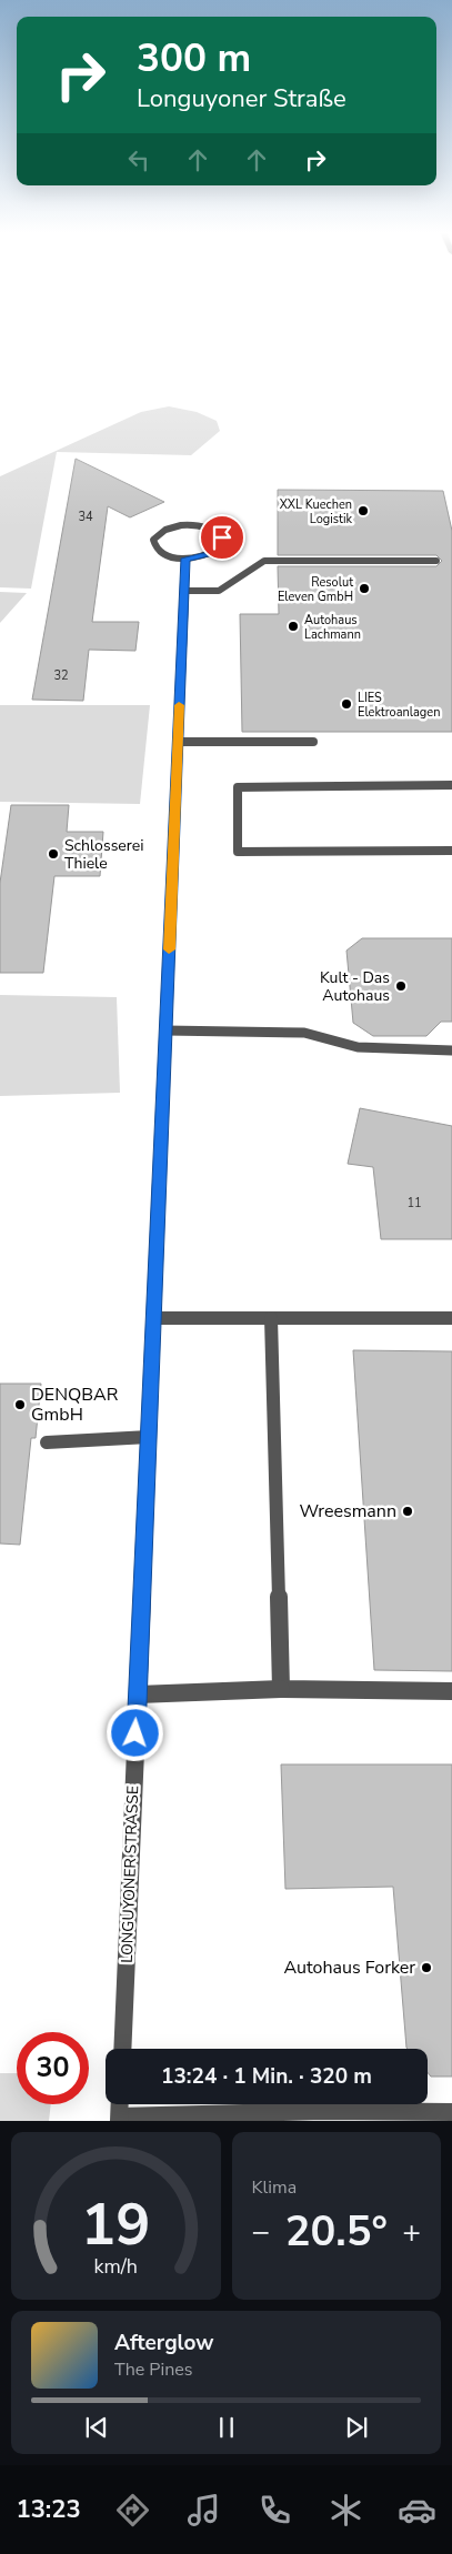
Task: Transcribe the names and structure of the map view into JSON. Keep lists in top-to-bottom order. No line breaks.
{"streets":{"street":["LONGUYONER STRASSE"]},"places":["XXL Kuechen Logistik","Resolut Eleven GmbH","Autohaus Lachmann","LIES Elektroanlagen","Schlosserei Thiele","Kult - Das Autohaus","DENQBAR GmbH","Wreesmann","Autohaus Forker"],"house_numbers":["34","32","11"],"page":{"turn":["300 m","Longuyoner Straße"],"limit":"30","trip":"13:24 · 1 Min. · 320 m","tile":"Klima","heat":["−","20.5°","+"],"song":["Afterglow","The Pines"],"tabs":"13:23","gauge":["19","km/h"]}}
